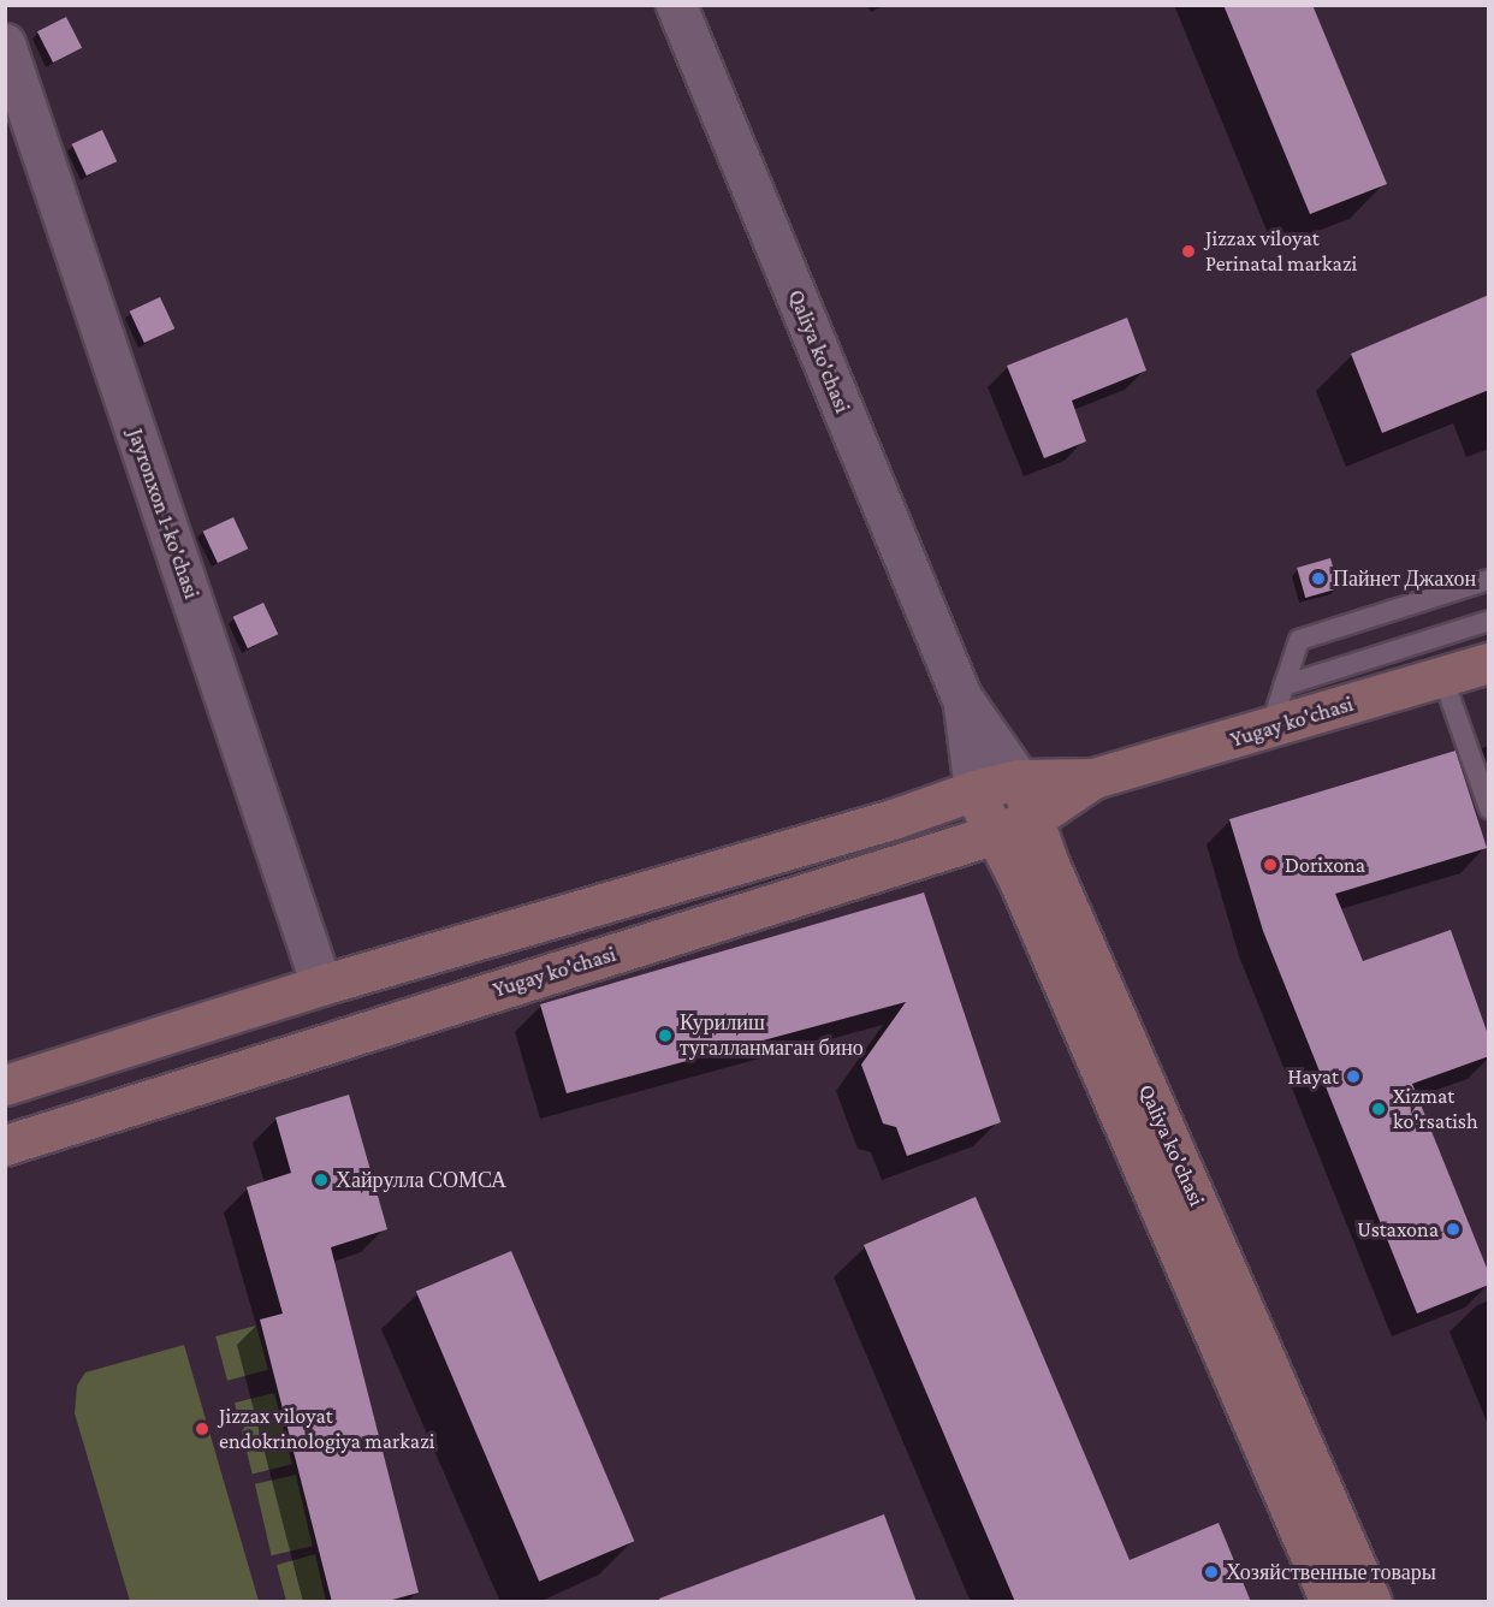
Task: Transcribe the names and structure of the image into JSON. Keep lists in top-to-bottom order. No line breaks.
{"streets":{"main road":["Qaliya ko'chasi","Yugay ko'chasi"],"street":["Jayronxon 1-ko'chasi"]},"crossings":[["Qaliya ko'chasi","Yugay ko'chasi"],["Jayronxon 1-ko'chasi","Yugay ko'chasi"]],"places":["Jizzax viloyat Perinatal markazi","Пайнет Джахон","Dorixona","Курилиш тугалланмаган бино","Hayat","Xizmat ko'rsatish","Хайрулла СОМСА","Ustaxona","Jizzax viloyat endokrinologiya markazi","Хозяйственные товары"]}
